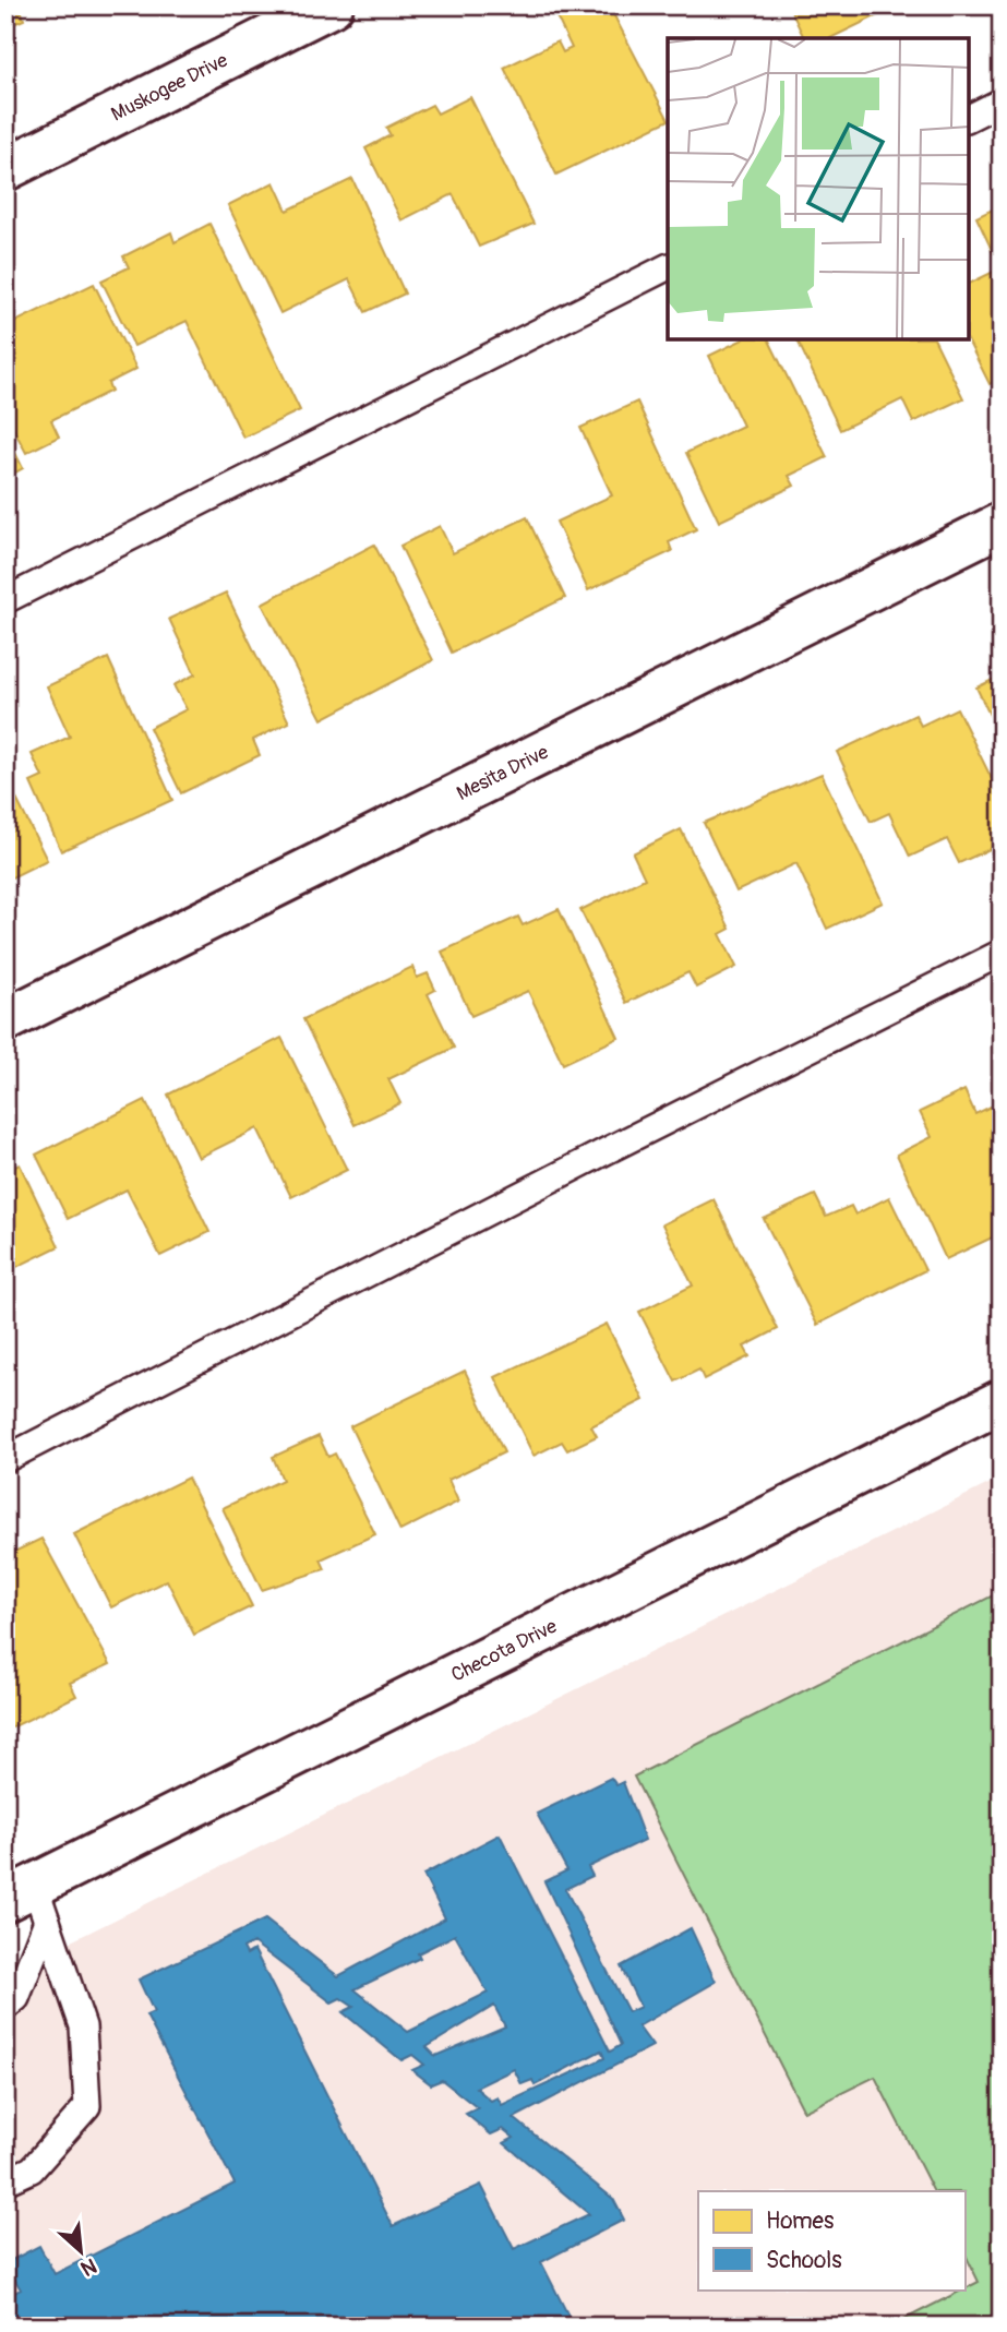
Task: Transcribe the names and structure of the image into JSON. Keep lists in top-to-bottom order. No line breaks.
{"streets":{"street":["Muskogee Drive","Mesita Drive","Checota Drive"]},"legend":["Homes","Schools"],"north":"bottom right"}
